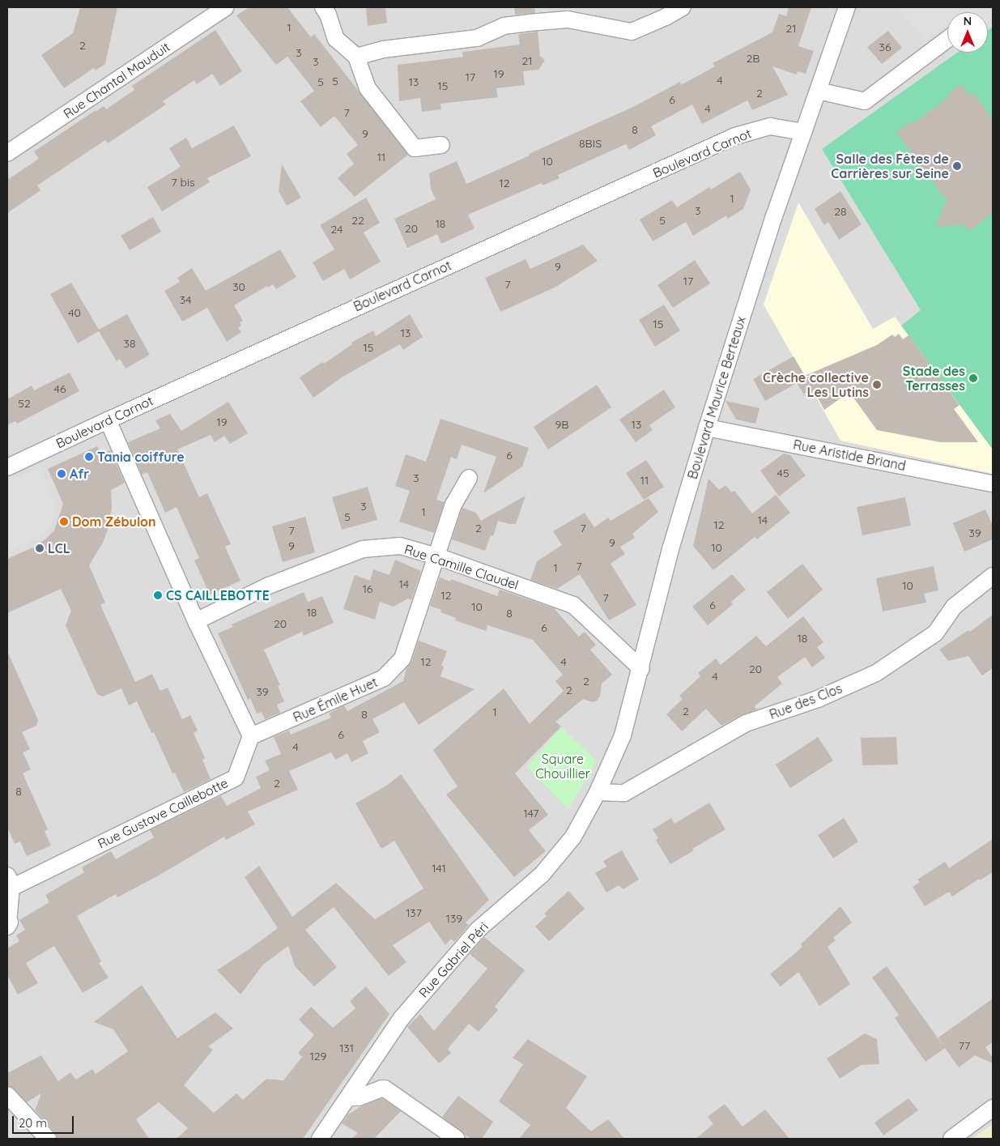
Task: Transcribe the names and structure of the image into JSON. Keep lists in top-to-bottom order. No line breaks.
{"streets":{"street":["Rue Chantal Mauduit","Boulevard Carnot","Boulevard Maurice Berteaux","Rue Aristide Briand","Rue Camille Claudel","Rue Émile Huet","Rue des Clos","Rue Gustave Caillebotte","Rue Gabriel Péri"]},"crossings":[["Boulevard Carnot","Boulevard Maurice Berteaux"],["Boulevard Maurice Berteaux","Rue Aristide Briand"],["Boulevard Maurice Berteaux","Rue Camille Claudel"],["Boulevard Maurice Berteaux","Rue des Clos"],["Boulevard Maurice Berteaux","Rue Gabriel Péri"],["Rue Camille Claudel","Rue Émile Huet"],["Rue Émile Huet","Rue Gustave Caillebotte"],["Rue des Clos","Rue Gabriel Péri"]],"parks":["Square Chouillier"],"places":["Salle des Fêtes de Carrières sur Seine","Stade des Terrasses","Crèche collective Les Lutins","Tania coiffure","Afr","Dom Zébulon","LCL","CS CAILLEBOTTE"],"house_numbers":["1","21","2","36","3","2B","21","3","19","17","4","5","5","13","15","2","6","4","7","8","9","8BIS","11","10","7 bis","12","1","3","28","22","5","18","20","24","9","17","7","30","34","40","15","13","38","15","46","52","19","9B","13","6","45","3","11","3","1","5","14","12","2","7","7","39","9","9","10","7","1","14","10","16","12","7","6","10","18","8","20","6","18","12","4","20","4","2","2","39","2","1","8","6","4","2","8","147","141","137","139","77","131","129"],"scale_bar":"20 m","north":"top"}
